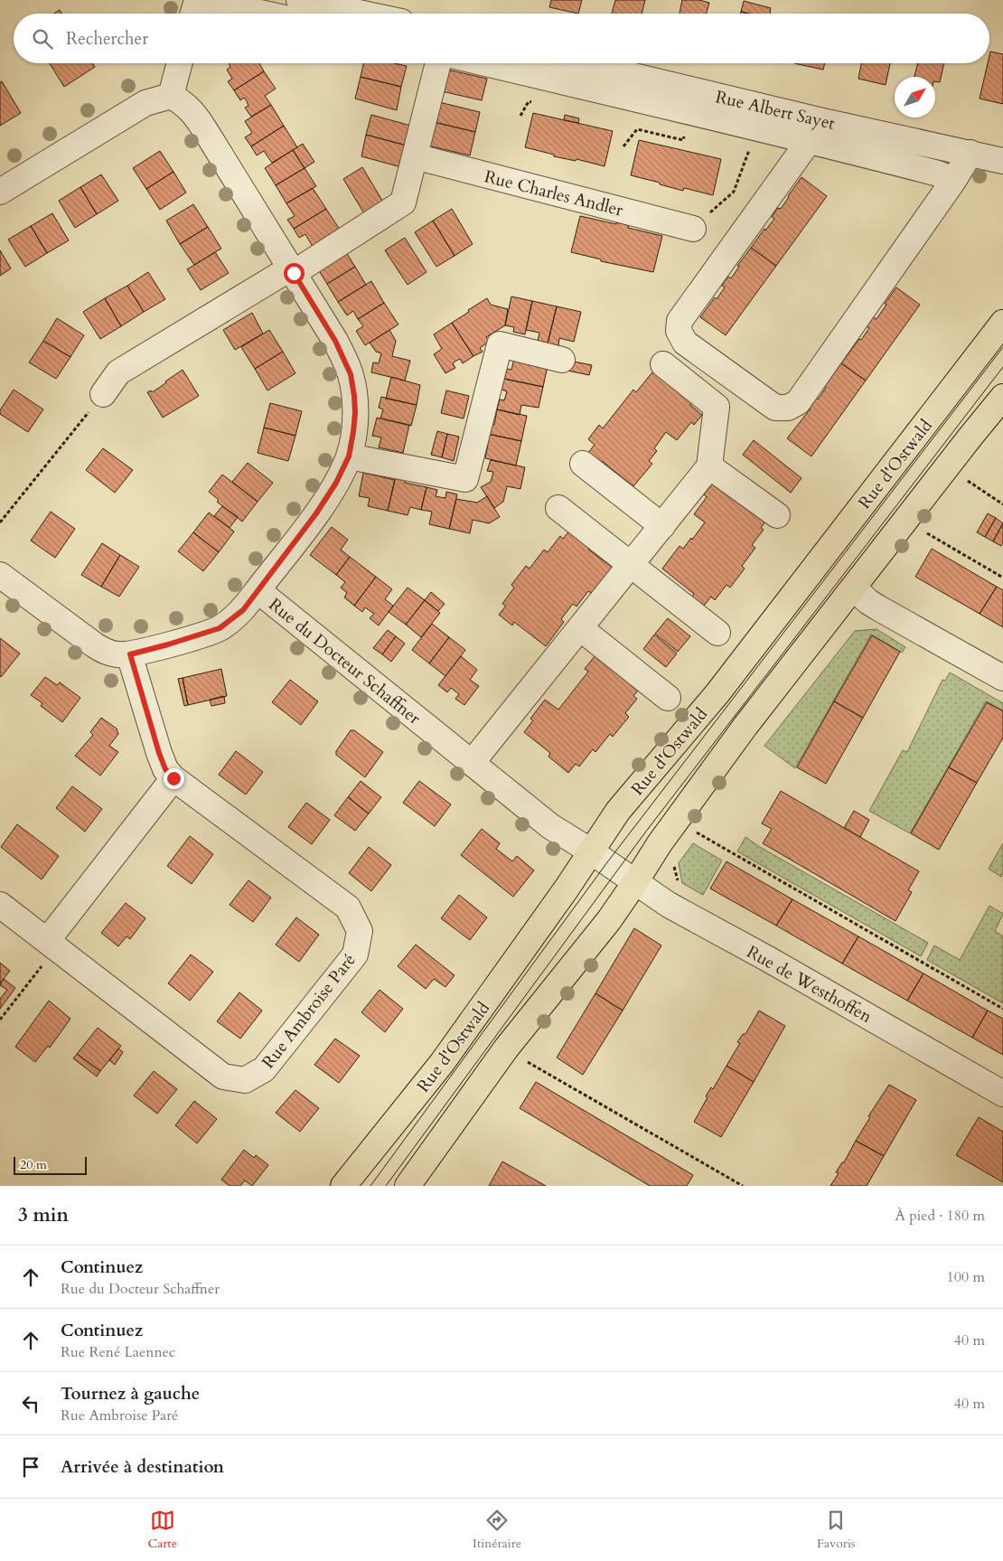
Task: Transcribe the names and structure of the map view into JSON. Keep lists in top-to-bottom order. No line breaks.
{"streets":{"main road":["Rue d'Ostwald"],"street":["Rue Albert Sayet","Rue Charles Andler","Rue du Docteur Schaffner","Rue de Westhoffen","Rue Ambroise Paré"]},"crossings":[["Rue d'Ostwald","Rue du Docteur Schaffner"],["Rue du Docteur Schaffner","Rue de Westhoffen"]],"scale_bar":"20 m","north":"top right","page":{"search":"Rechercher","scale":"20 m","heading":["3 min","À pied · 180 m"],"list":[["Continuez","Rue du Docteur Schaffner","100 m"],["Continuez","Rue René Laennec","40 m"],["Tournez à gauche","Rue Ambroise Paré","40 m"],"Arrivée à destination"],"nav":["Carte","Itinéraire","Favoris"]}}
